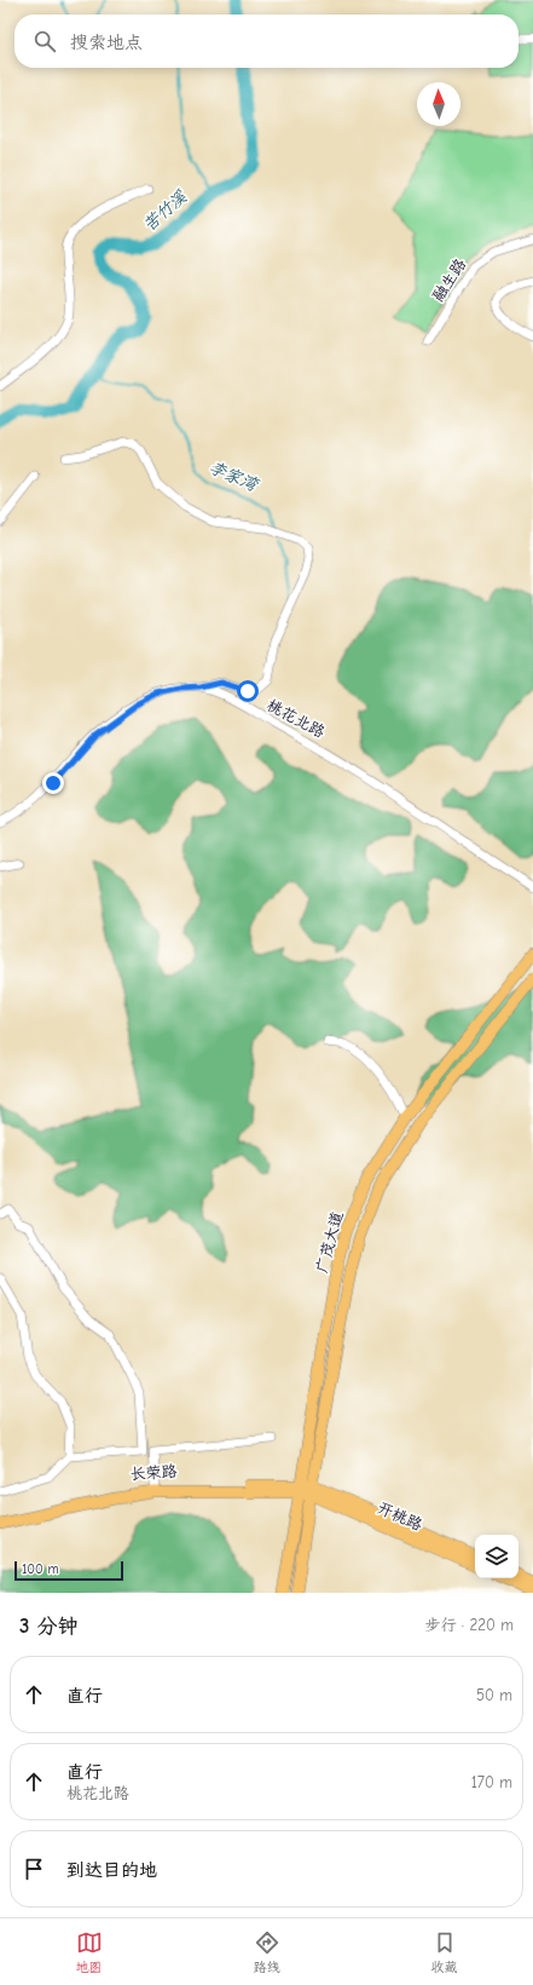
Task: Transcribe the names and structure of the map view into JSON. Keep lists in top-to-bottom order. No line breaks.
{"streets":{"main road":["广茂大道","长荣路","开桃路"],"street":["融生路","桃花北路"]},"crossings":[["广茂大道","长荣路"],["广茂大道","开桃路"],["长荣路","开桃路"]],"water":["苦竹溪","李家湾"],"scale_bar":"100 m","north":"top","page":{"search":"搜索地点","scale":"100 m","heading":["3 分钟","步行 · 220 m"],"list":[["直行","50 m"],["直行","桃花北路","170 m"],"到达目的地"],"nav":["地图","路线","收藏"]}}
